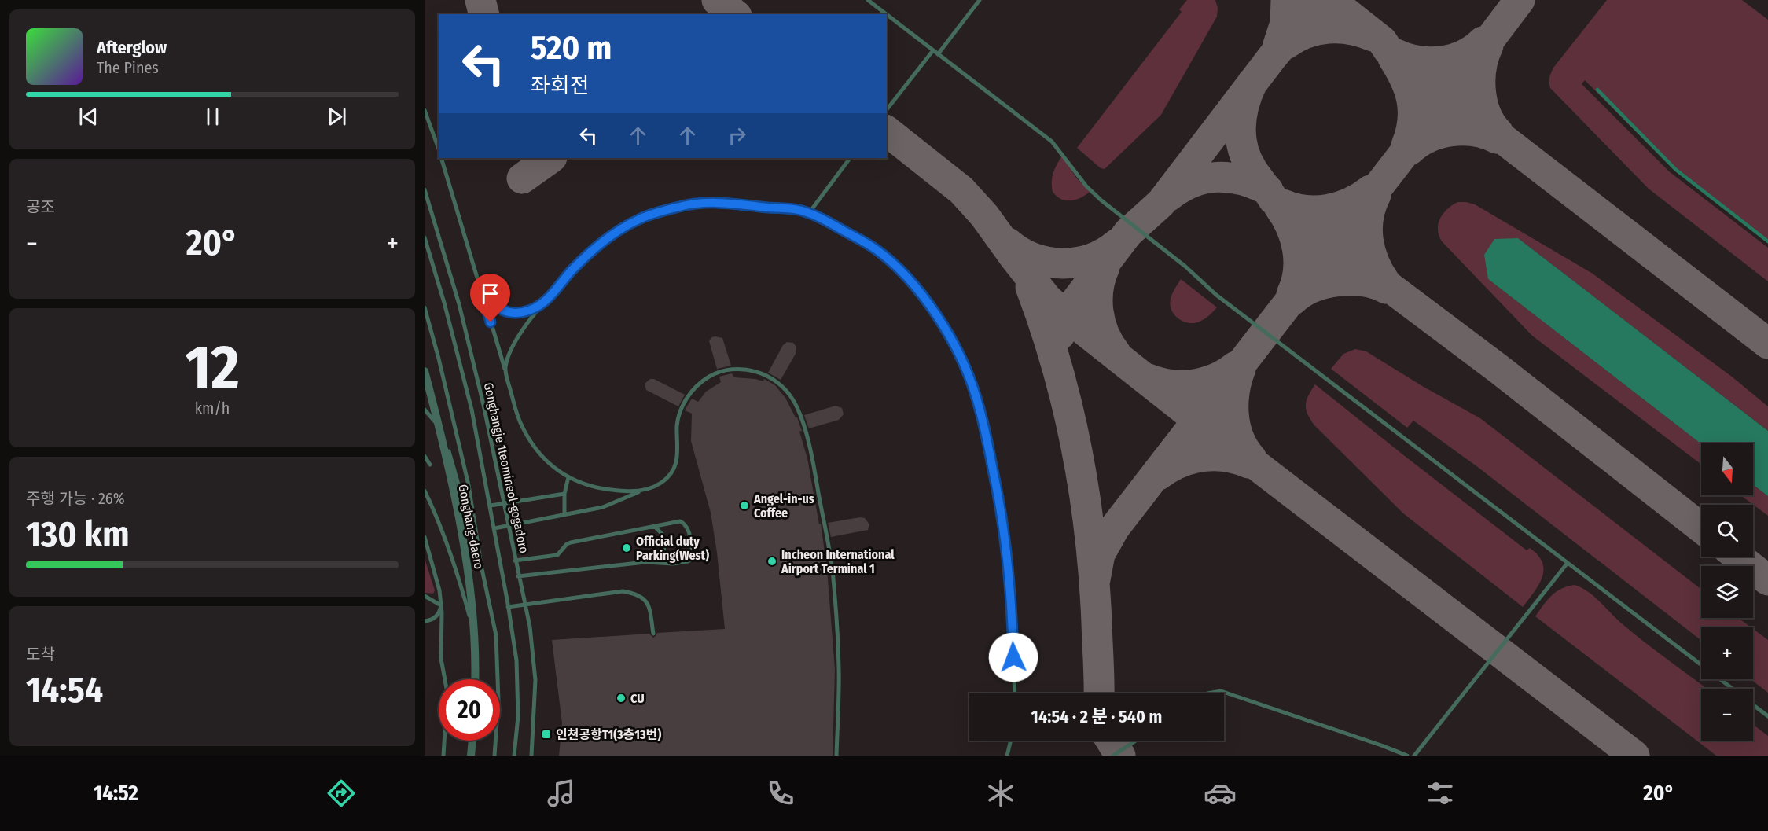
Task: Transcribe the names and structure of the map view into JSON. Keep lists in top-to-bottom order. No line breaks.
{"streets":{"street":["Gonghang-daero"],"lane":["Gonghangje 1teomineol-gogadoro"]},"places":{"other":["Angel-in-us Coffee","Official duty Parking(West)","Incheon International Airport Terminal 1","CU"],"transit":["인천공항T1(3층13번)"]},"north":"bottom","page":{"turn":["520 m","좌회전"],"song":["Afterglow","The Pines"],"tile":["공조",["12","km/h"],["주행 가능 · 26%","130 km"],["도착","14:54"]],"heat":["−","20°","+"],"map_buttons":["+","−"],"limit":"20","trip":"14:54 · 2 분 · 540 m","tabs":["14:52","20°"]}}
